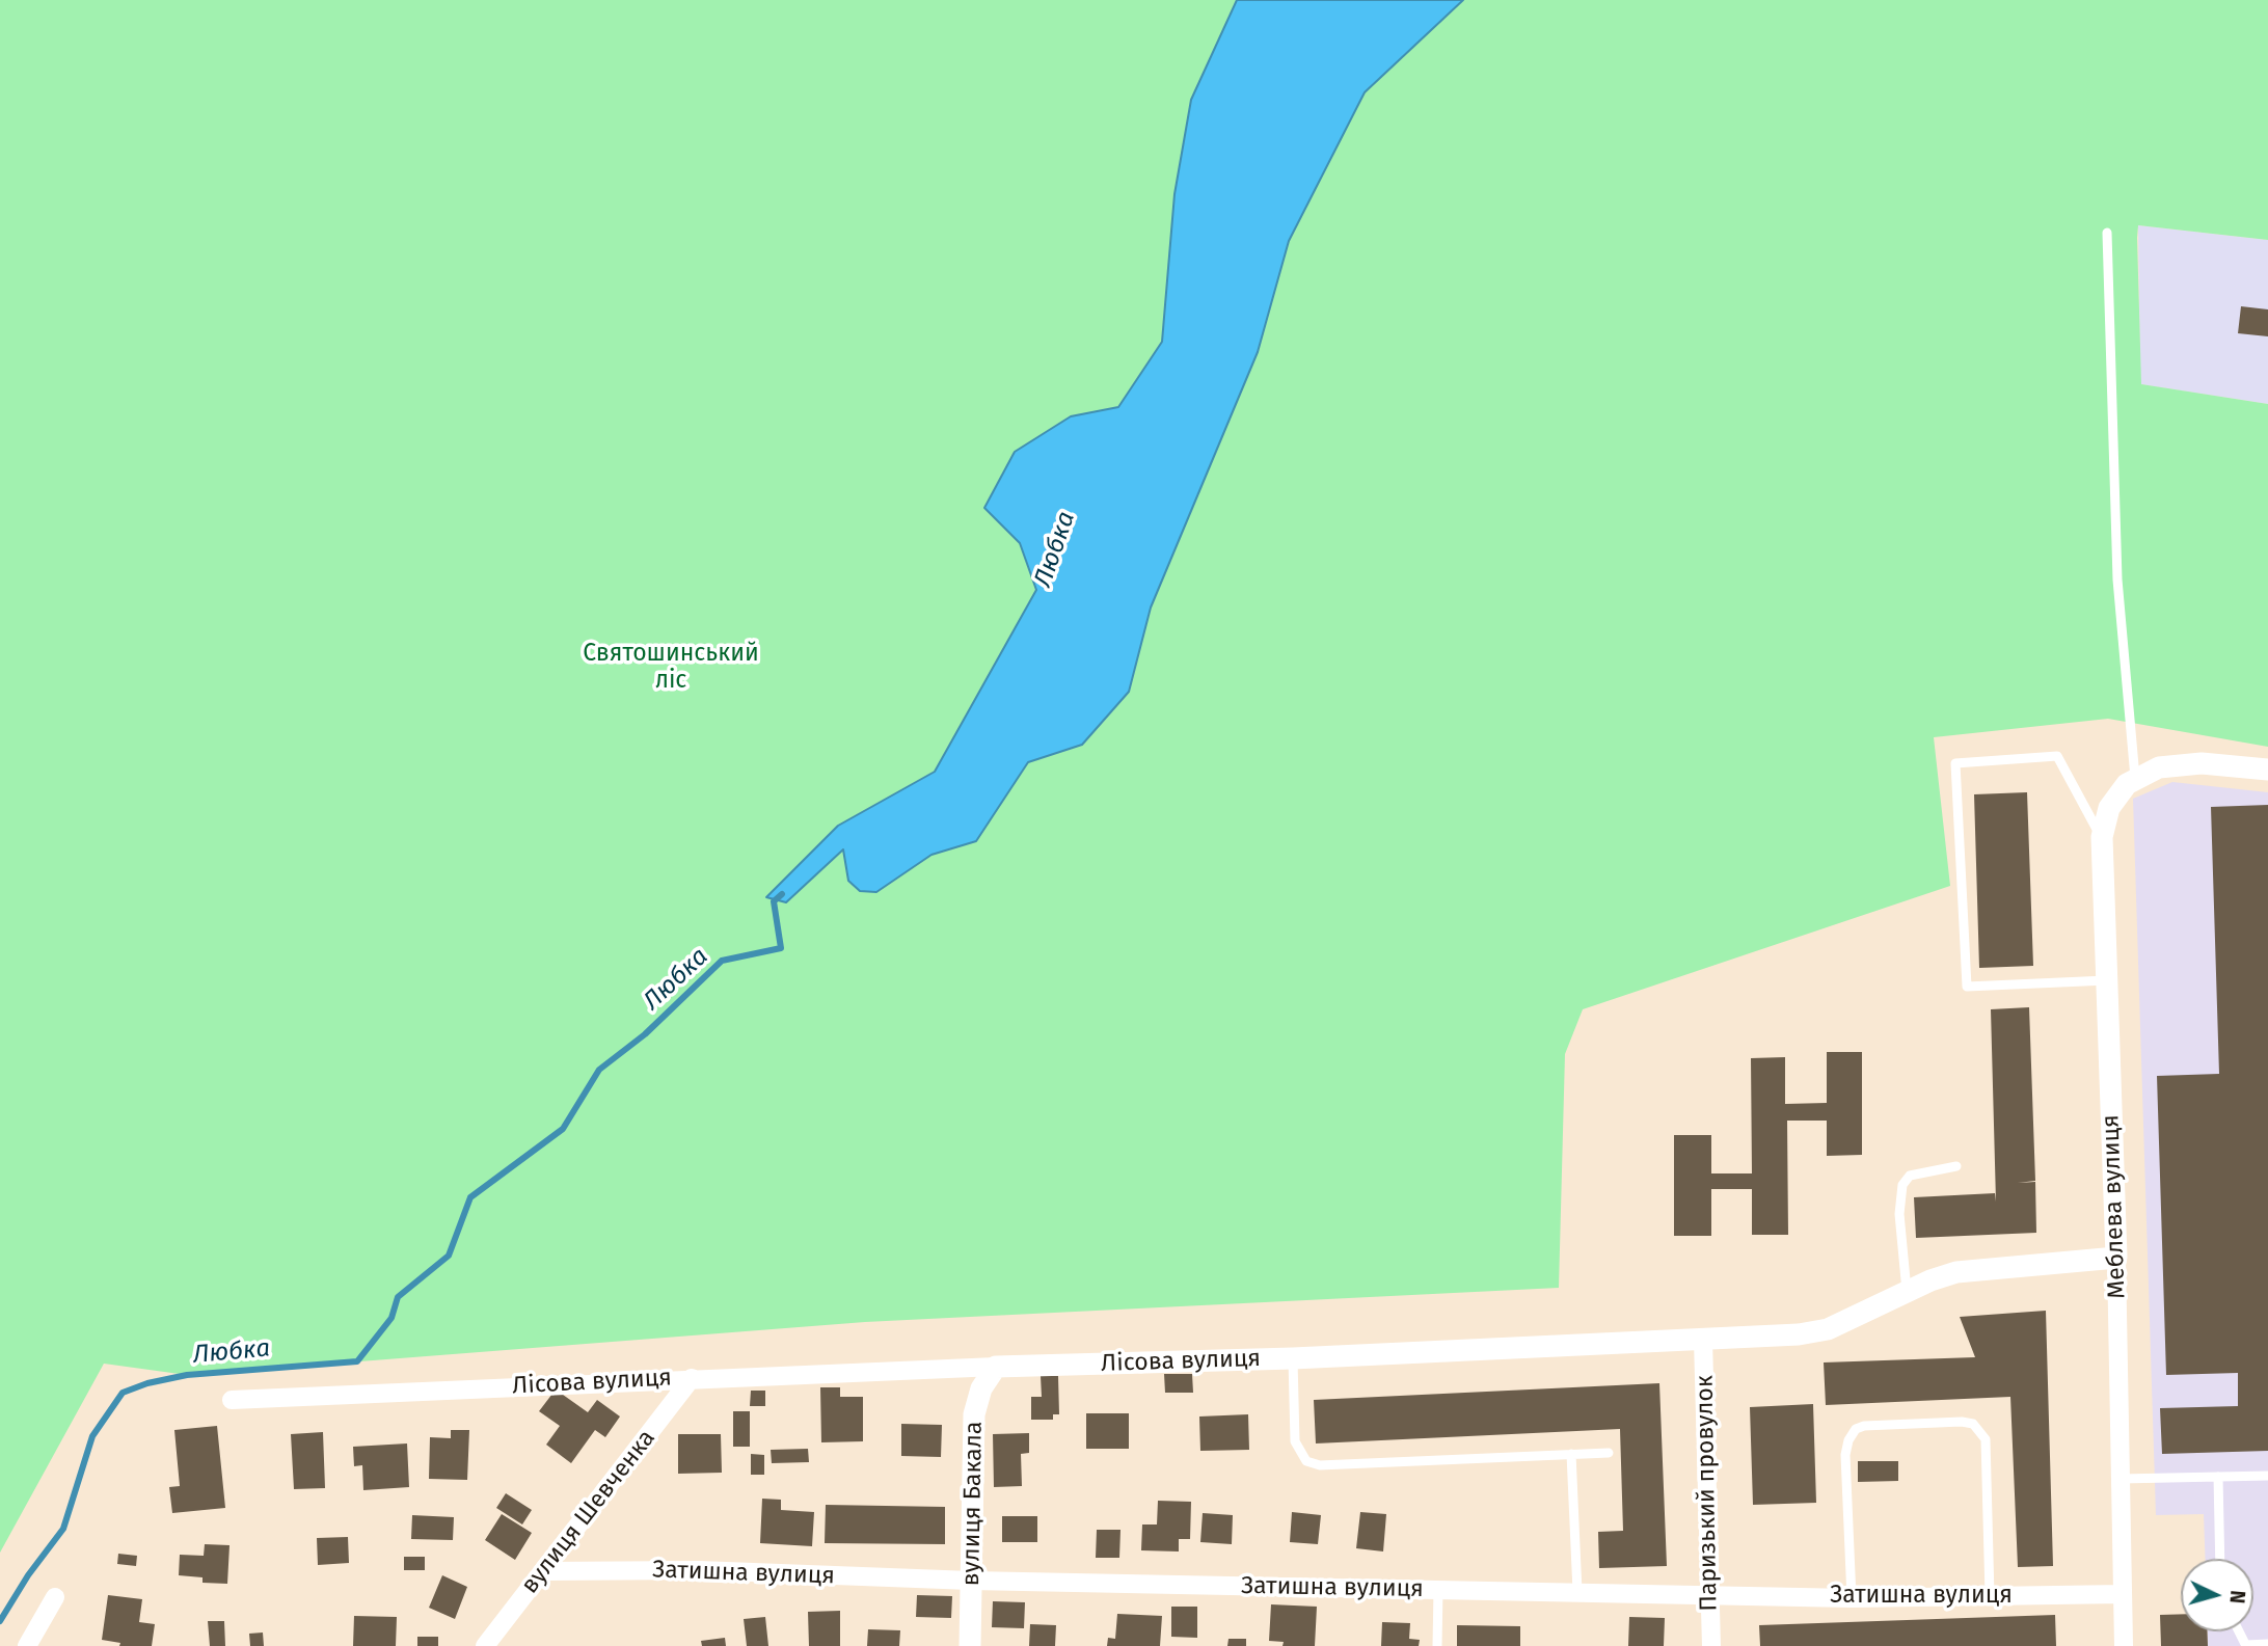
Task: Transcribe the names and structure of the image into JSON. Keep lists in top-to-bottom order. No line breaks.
{"streets":{"street":["Меблева вулиця","Лісова вулиця","Паризький провулок","вулиця Бакала","вулиця Шевченка","Затишна вулиця"]},"crossings":[["Меблева вулиця","Лісова вулиця"],["Меблева вулиця","Затишна вулиця"],["Лісова вулиця","Паризький провулок"],["Лісова вулиця","вулиця Бакала"],["Лісова вулиця","вулиця Шевченка"],["Паризький провулок","Затишна вулиця"],["вулиця Бакала","Затишна вулиця"],["вулиця Шевченка","Затишна вулиця"]],"water":["Любка"],"parks":["Святошинський ліс"],"north":"right"}
